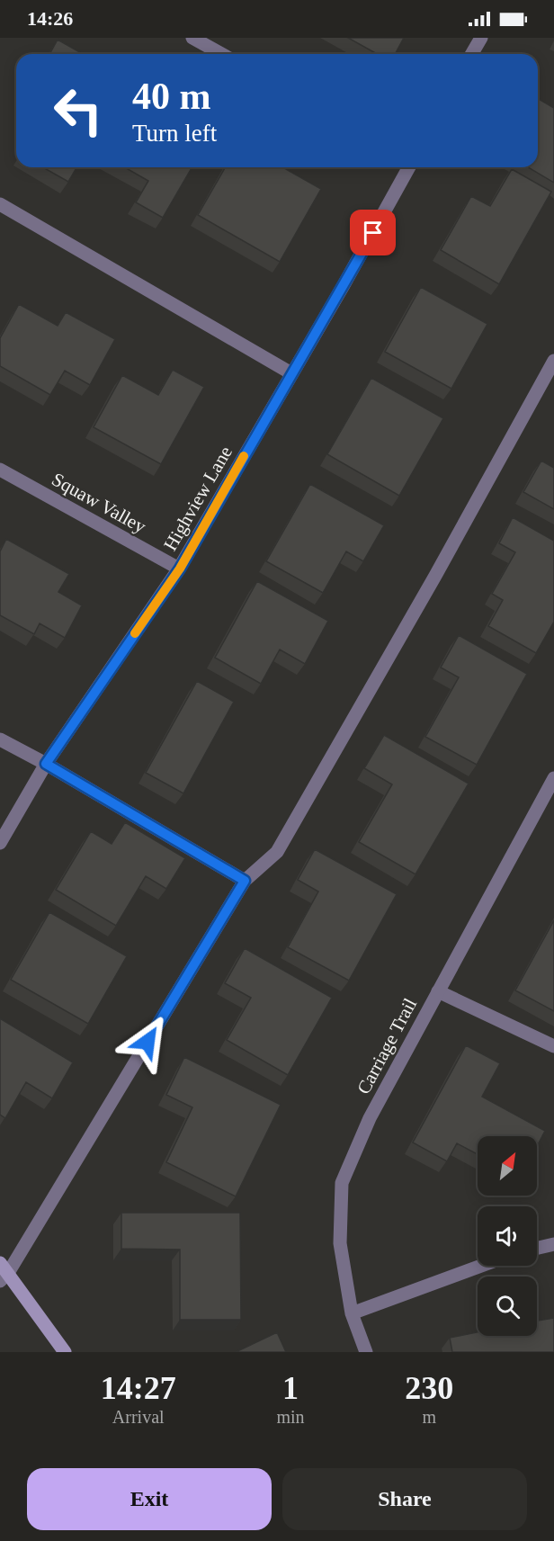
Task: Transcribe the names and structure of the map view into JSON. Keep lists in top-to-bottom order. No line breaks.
{"streets":{"street":["Highview Lane","Squaw Valley","Carriage Trail"]},"crossings":[["Highview Lane","Squaw Valley"]],"north":"top right","page":{"status":"14:26","turn":["40 m","Turn left"],"eta":["14:27","Arrival","1","min","230","m"],"buttons":["Exit","Share"]}}
